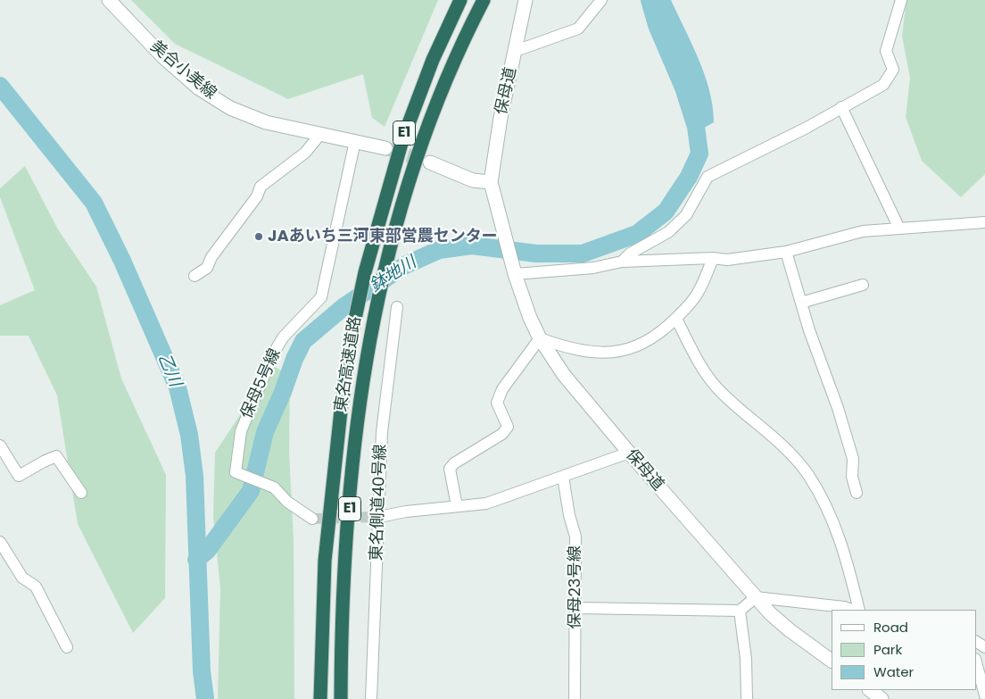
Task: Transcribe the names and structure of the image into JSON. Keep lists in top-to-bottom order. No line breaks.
{"streets":{"highway":["E1","東名高速道路"],"street":["美合小美線","保母道","保母5号線","東名側道40号線","保母23号線"]},"crossings":[["美合小美線","保母5号線"]],"water":["鉢地川","乙川"],"places":["JAあいち三河東部営農センター"],"legend":["Road","Park","Water"]}
